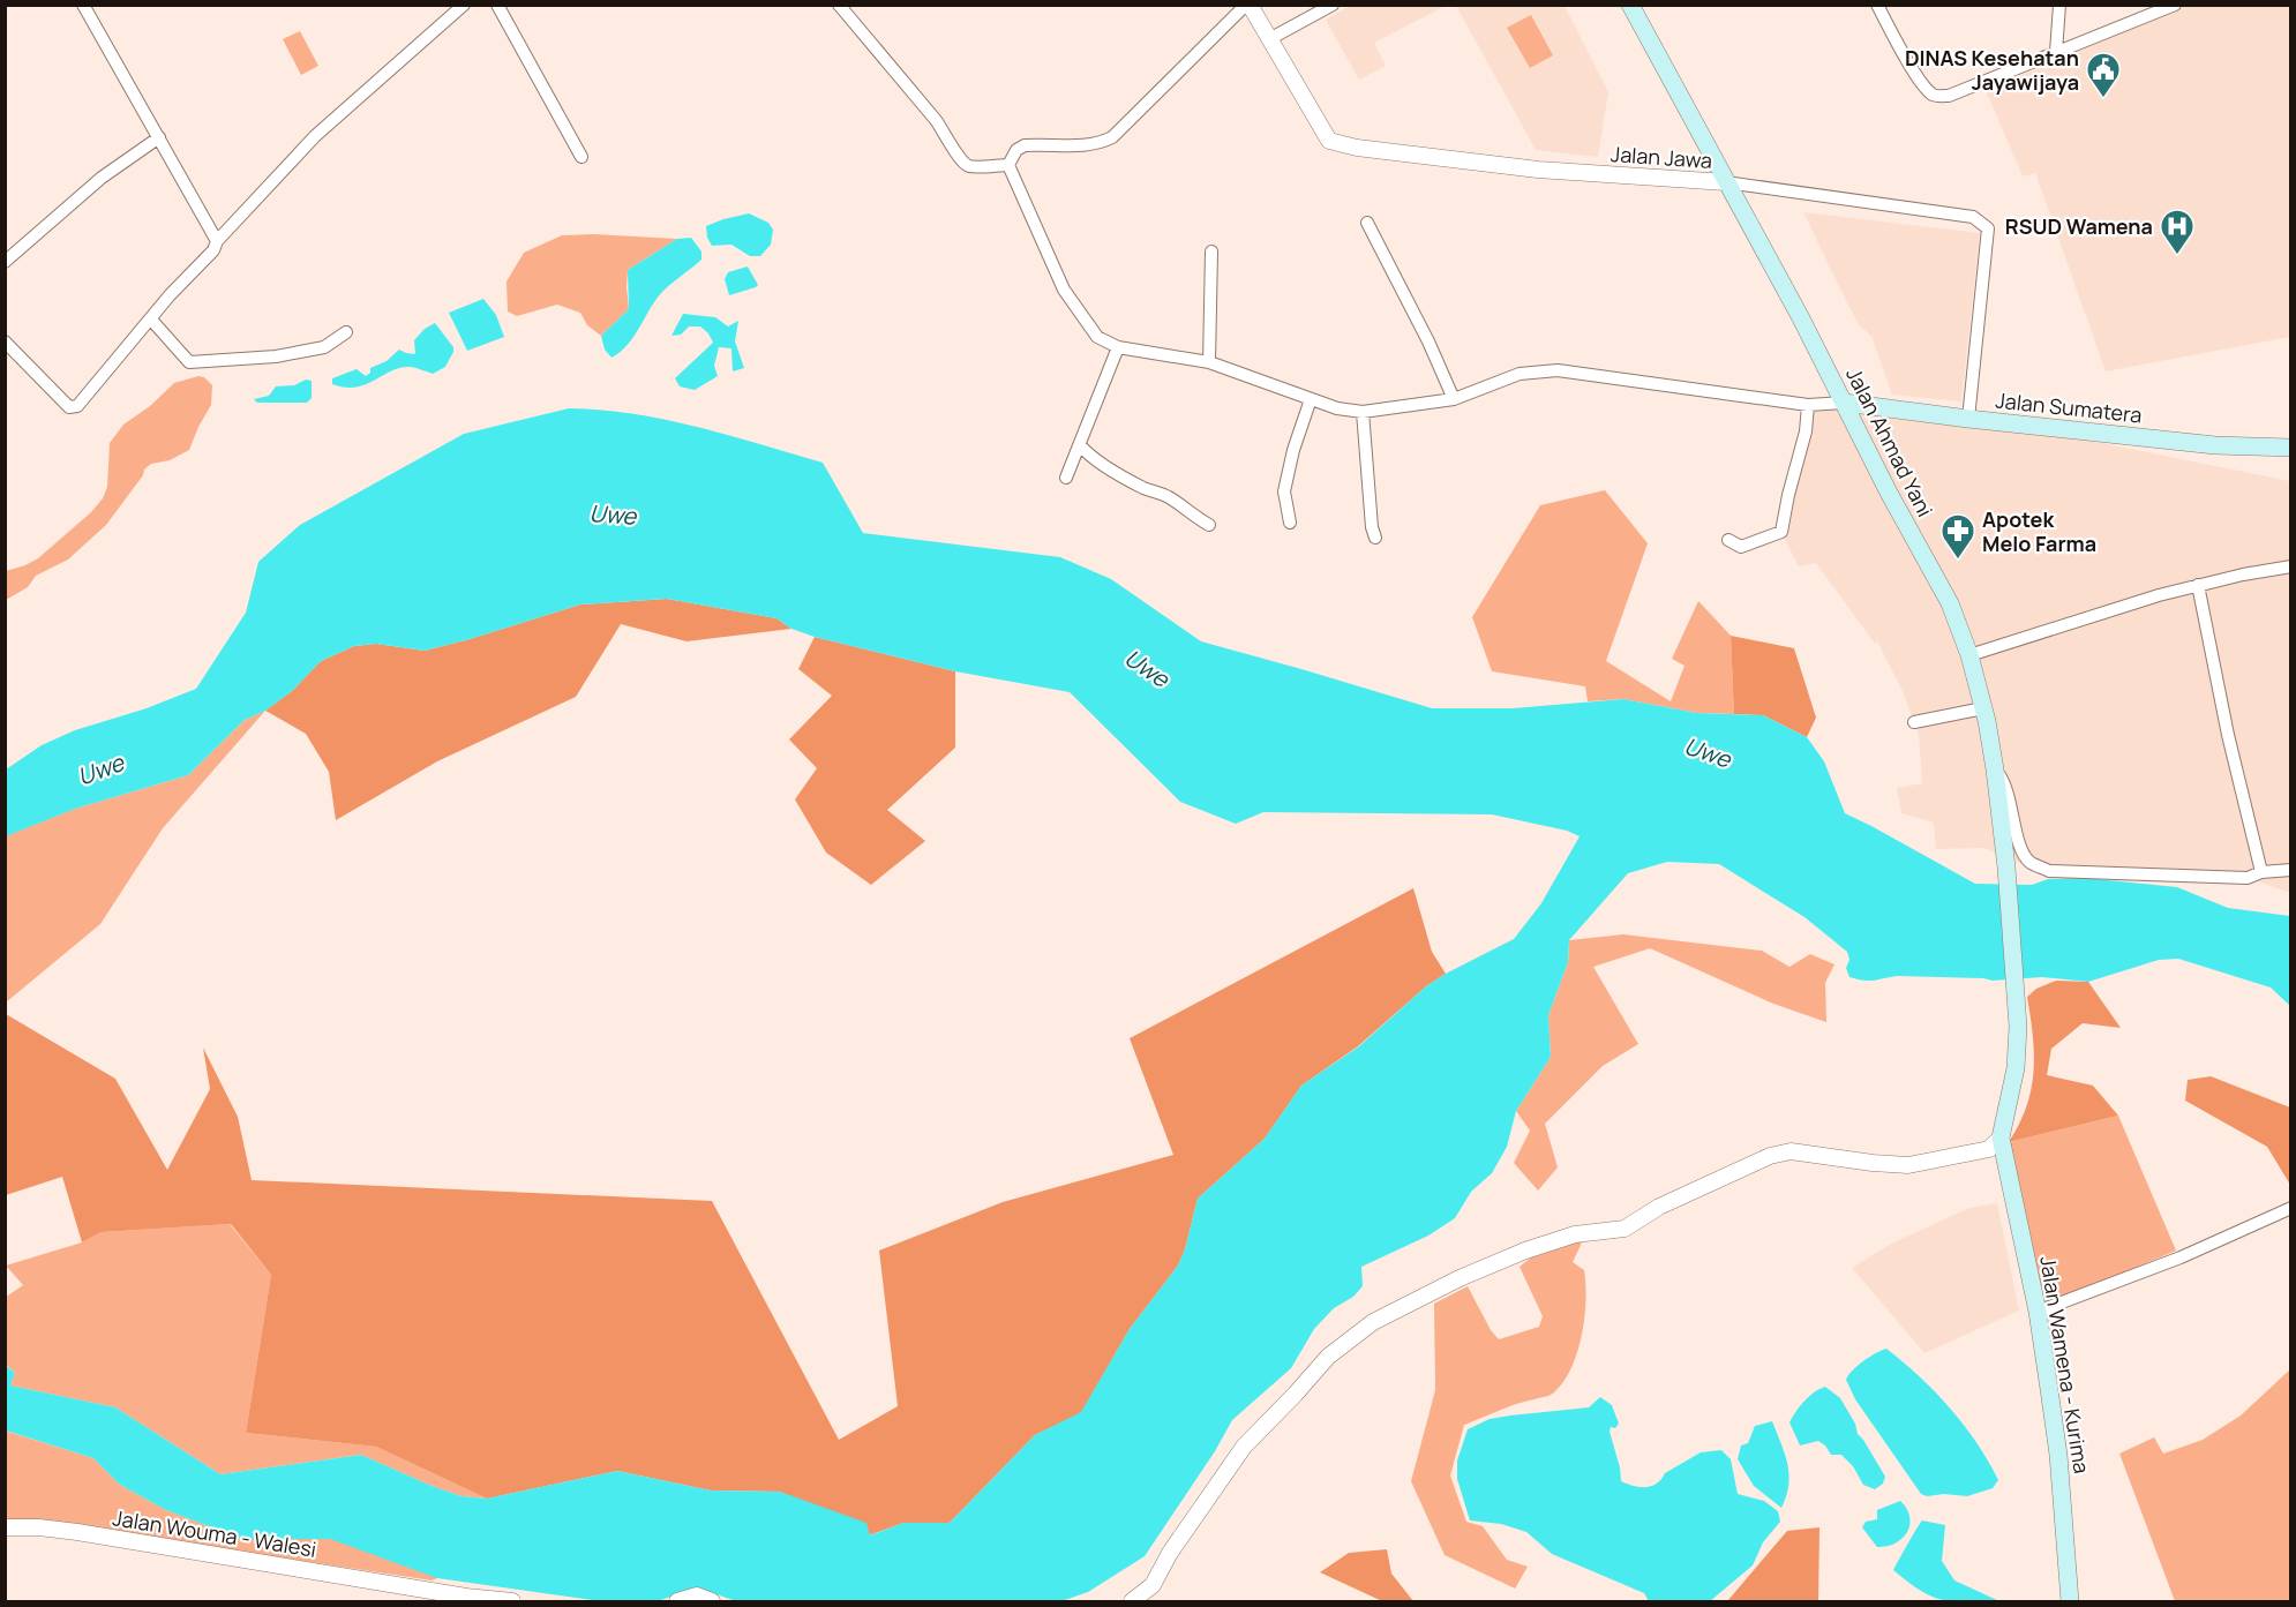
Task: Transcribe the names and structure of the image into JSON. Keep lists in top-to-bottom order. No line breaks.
{"streets":{"main road":["Jalan Sumatera","Jalan Ahmad Yani","Jalan Wamena - Kurima"],"street":["Jalan Jawa","Jalan Wouma - Walesi"]},"crossings":[["Jalan Jawa","Jalan Sumatera"],["Jalan Jawa","Jalan Ahmad Yani"],["Jalan Sumatera","Jalan Ahmad Yani"],["Jalan Ahmad Yani","Jalan Wamena - Kurima"]],"water":["Uwe"],"places":{"public building":["DINAS Kesehatan Jayawijaya"],"hospital":["RSUD Wamena"],"pharmacy":["Apotek Melo Farma"]}}
